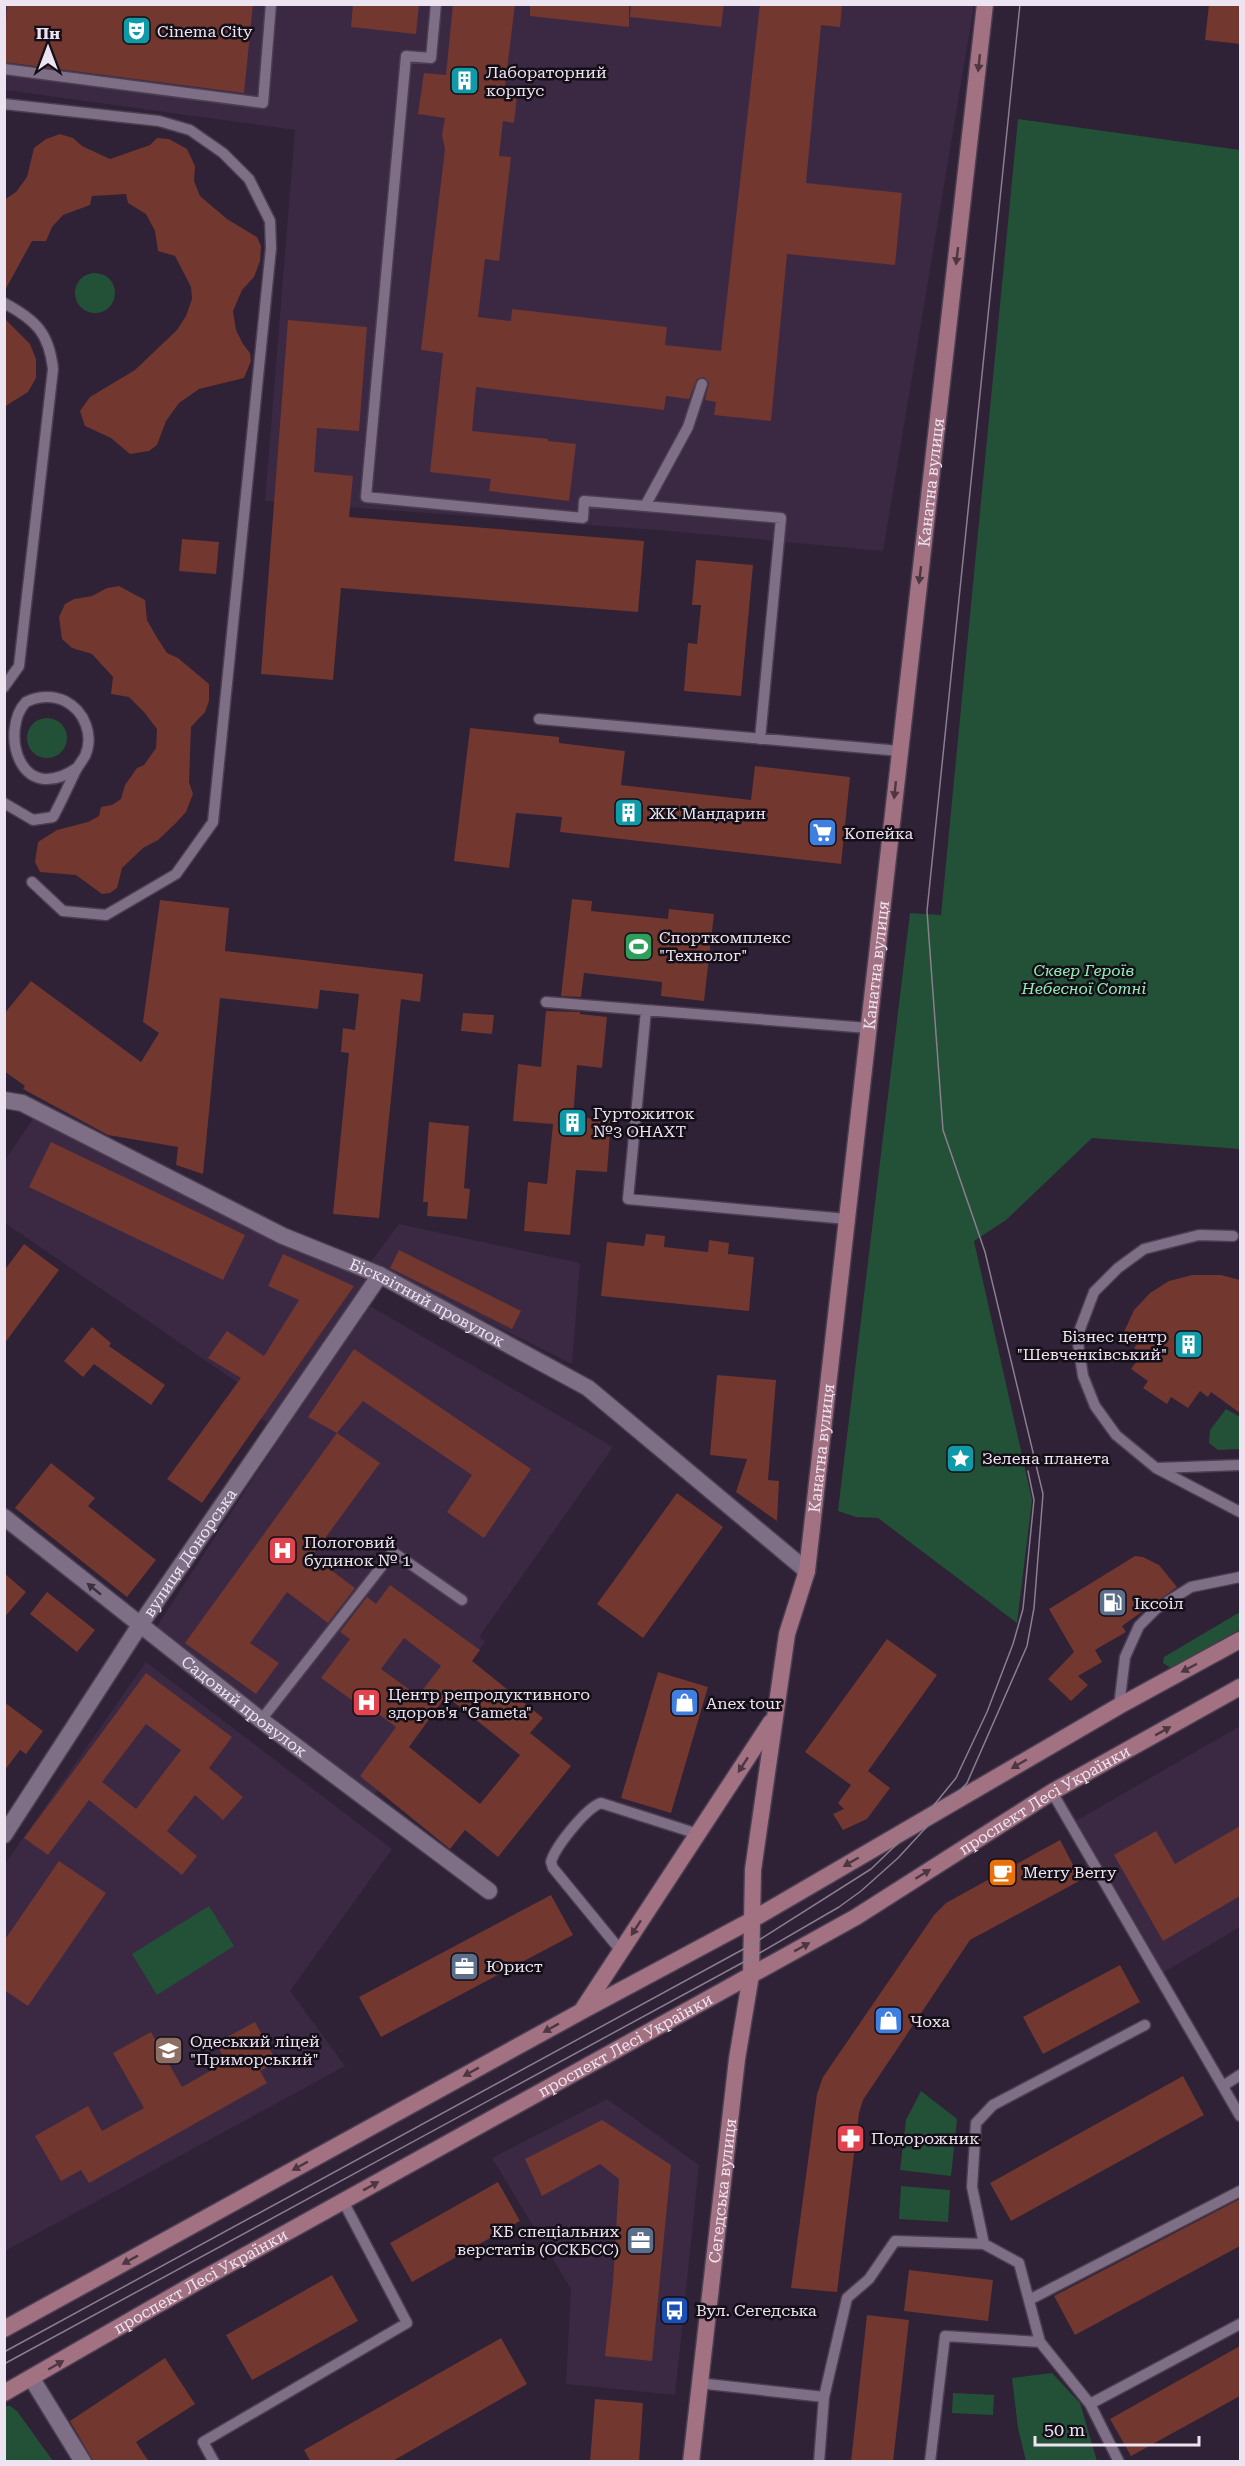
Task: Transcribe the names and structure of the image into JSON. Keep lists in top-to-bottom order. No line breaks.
{"streets":{"main road":["Канатна вулиця","проспект Лесі Українки","Сегедська вулиця"],"street":["Бісквітний провулок","вулиця Донорська","Садовий провулок"]},"crossings":[["Канатна вулиця","Бісквітний провулок"],["Канатна вулиця","Сегедська вулиця"],["Бісквітний провулок","вулиця Донорська"],["вулиця Донорська","Садовий провулок"],["проспект Лесі Українки","Сегедська вулиця"]],"one_way":["Канатна вулиця"],"parks":["Сквер Героїв Небесної Сотні"],"places":{"theatre":["Cinema City"],"building":["Лабораторний корпус","ЖК Мандарин","Гуртожиток №3 ОНАХТ","Бізнес центр \"Шевченківський\""],"supermarket":["Копейка"],"sports":["Спорткомплекс \"Технолог\""],"place":["Зелена планета"],"hospital":["Пологовий будинок № 1","Центр репродуктивного здоров'я \"Gameta\""],"fuel station":["Іксоіл"],"shop":["Anex tour","Чоха"],"cafe":["Merry Berry"],"office":["Юрист","КБ спеціальних верстатів (ОСКБСС)"],"school or university":["Одеський ліцей \"Приморський\""],"pharmacy":["Подорожник"],"bus stop":["Вул. Сегедська"]},"scale_bar":"50 m","north":"top"}
